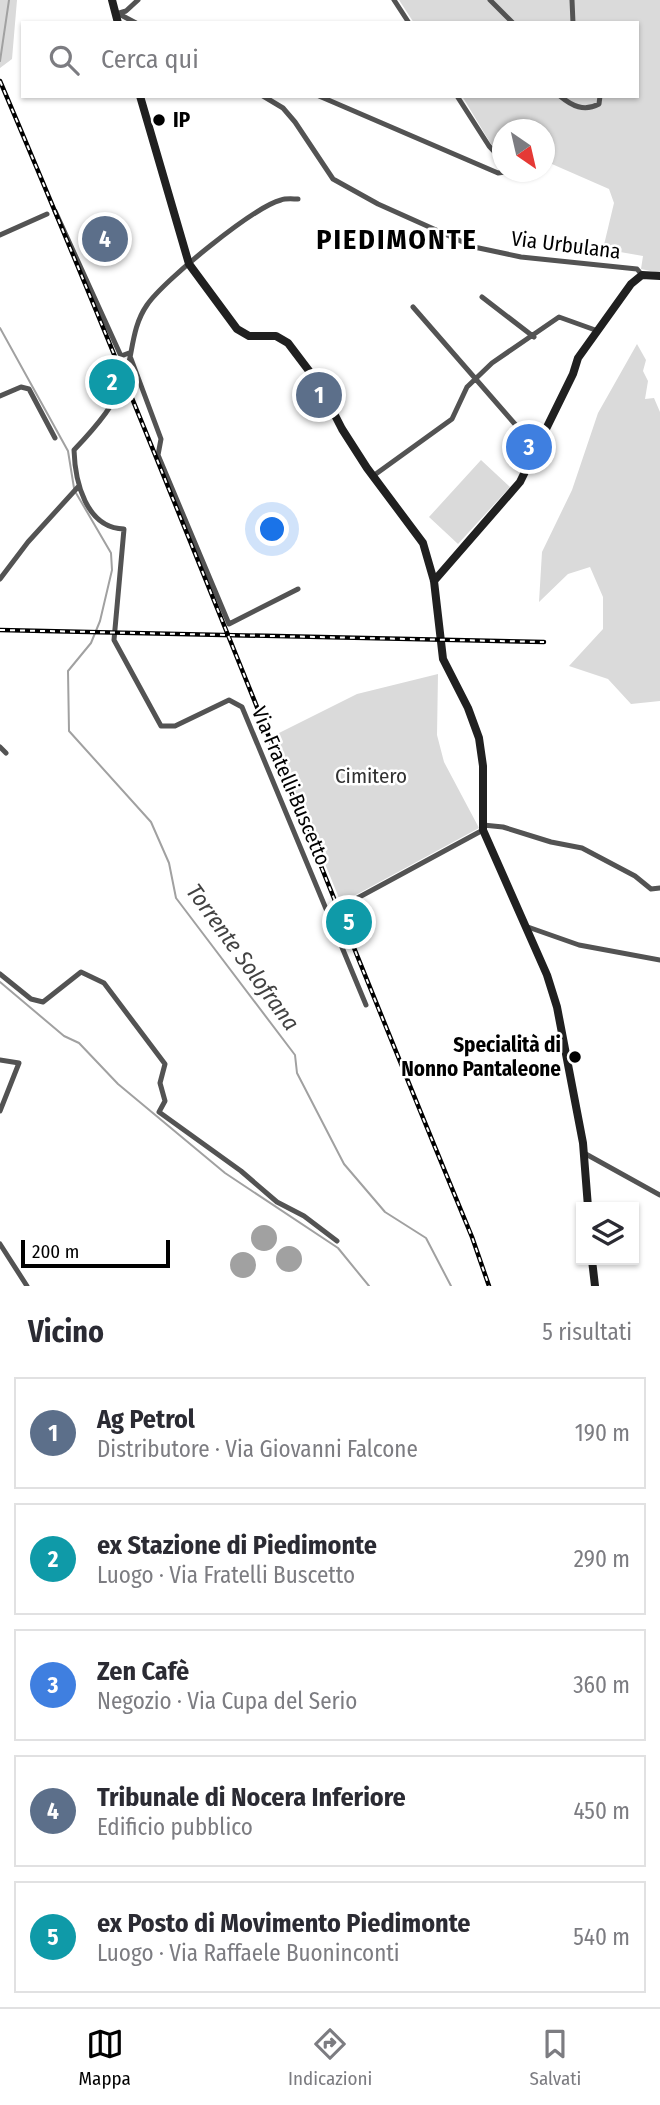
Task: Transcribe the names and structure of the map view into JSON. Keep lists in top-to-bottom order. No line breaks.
{"streets":{"street":["Via Urbulana","Via Fratelli Buscetto"]},"districts":["PIEDIMONTE"],"water":["Torrente Solofrana"],"parks":["Cimitero"],"places":["IP","Specialità di Nonno Pantaleone"],"scale_bar":"200 m","north":"bottom right","page":{"search":"Cerca qui","pins":["4","2","1","3","5"],"scale":"200 m","heading":["Vicino","5 risultati"],"list":[{"mark":"1","name":"Ag Petrol","note":"Distributore · Via Giovanni Falcone","value":"190 m"},{"mark":"2","name":"ex Stazione di Piedimonte","note":"Luogo · Via Fratelli Buscetto","value":"290 m"},{"mark":"3","name":"Zen Cafè","note":"Negozio · Via Cupa del Serio","value":"360 m"},{"mark":"4","name":"Tribunale di Nocera Inferiore","note":"Edificio pubblico","value":"450 m"},{"mark":"5","name":"ex Posto di Movimento Piedimonte","note":"Luogo · Via Raffaele Buoninconti","value":"540 m"}],"nav":["Mappa","Indicazioni","Salvati"]}}
